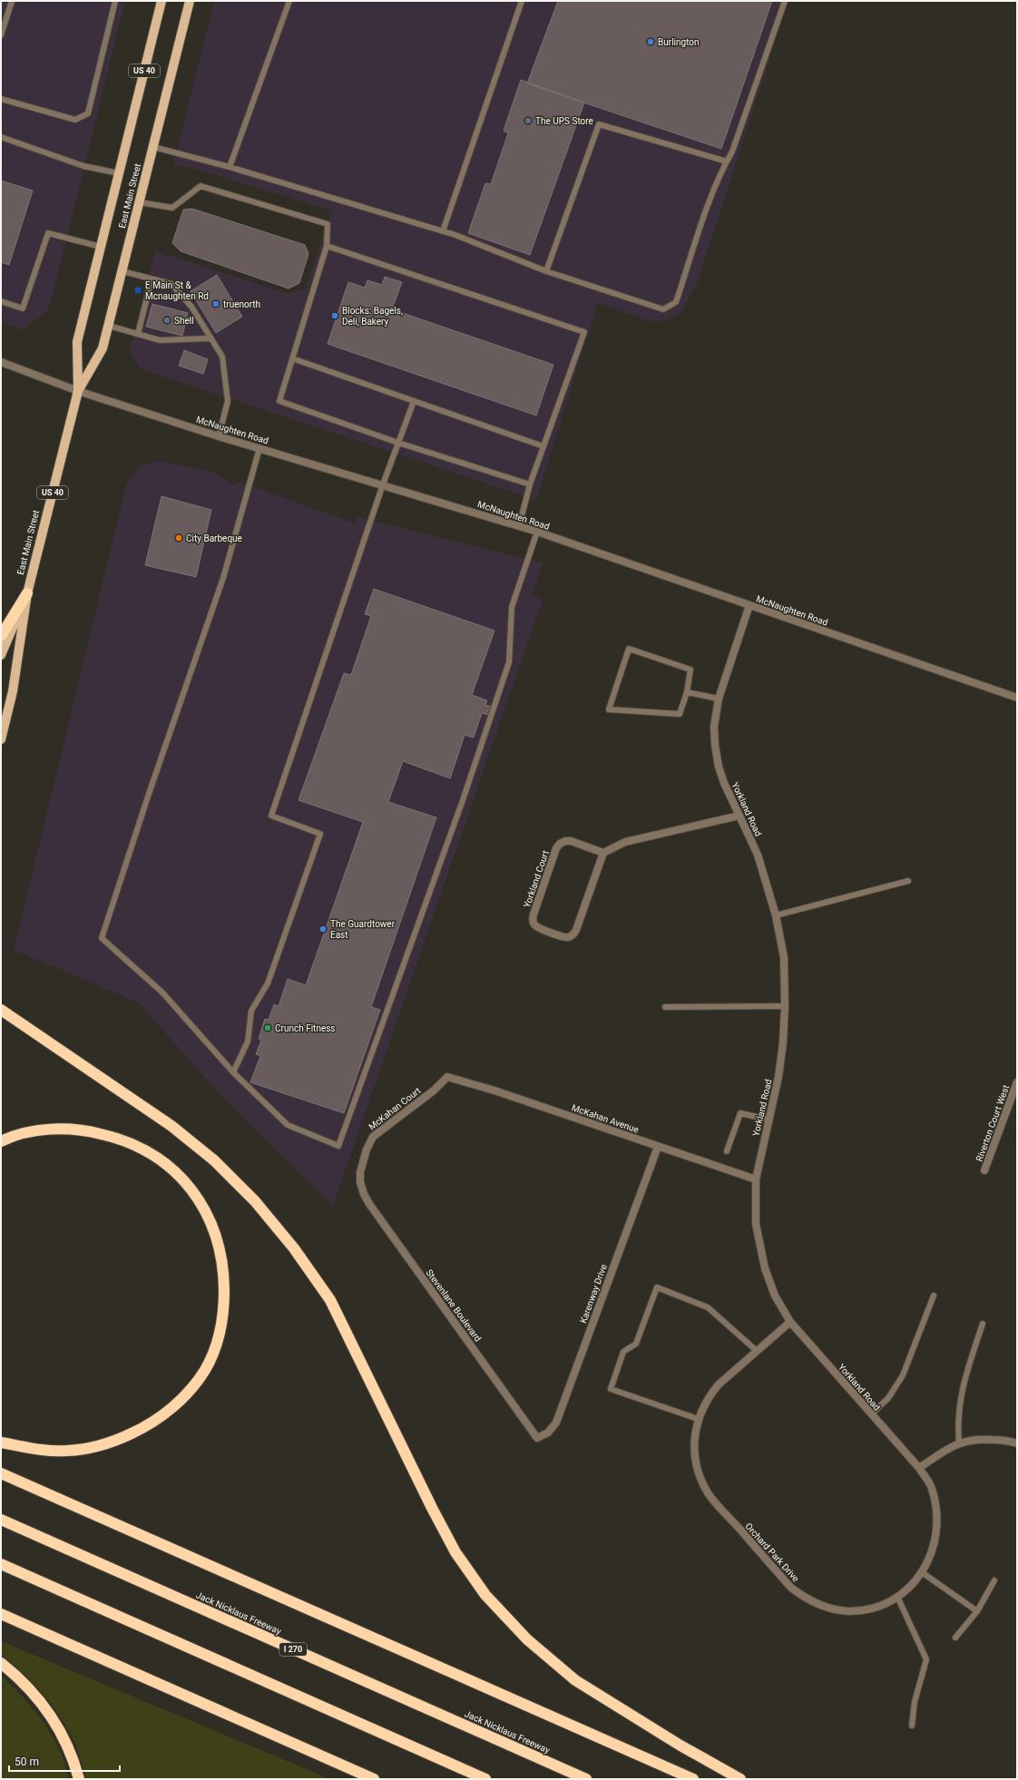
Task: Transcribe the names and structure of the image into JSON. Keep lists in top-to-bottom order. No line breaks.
{"streets":{"highway":["Jack Nicklaus Freeway","I 270"],"main road":["US 40","East Main Street"],"street":["McNaughten Road","Yorkland Road","Yorkland Court","McKahan Court","McKahan Avenue","Riverton Court West","Karenway Drive","Stevenlane Boulevard","Orchard Park Drive"]},"crossings":[["East Main Street","McNaughten Road"],["McNaughten Road","Yorkland Road"],["Yorkland Road","McKahan Avenue"],["Yorkland Road","Orchard Park Drive"],["McKahan Court","McKahan Avenue"],["McKahan Court","Stevenlane Boulevard"],["McKahan Avenue","Karenway Drive"],["Karenway Drive","Stevenlane Boulevard"]],"places":{"other":["Burlington","The UPS Store","truenorth","Blocks: Bagels, Deli, Bakery","Shell","City Barbeque","The Guardtower East","Crunch Fitness"],"transit":["E Main St & Mcnaughten Rd"]},"scale_bar":"50 m"}
